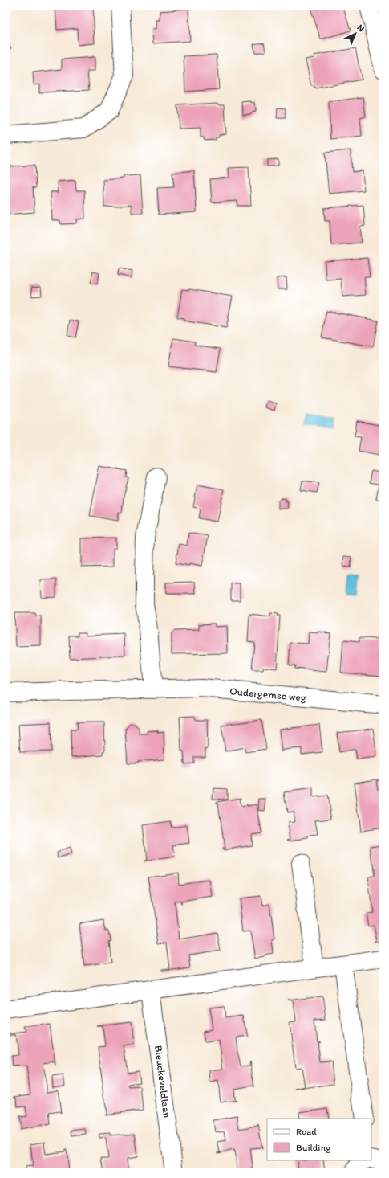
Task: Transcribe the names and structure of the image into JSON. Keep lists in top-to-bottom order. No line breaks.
{"streets":{"street":["Oudergemse weg","Bleuckeveldlaan"]},"legend":["Road","Building"],"north":"top right"}
